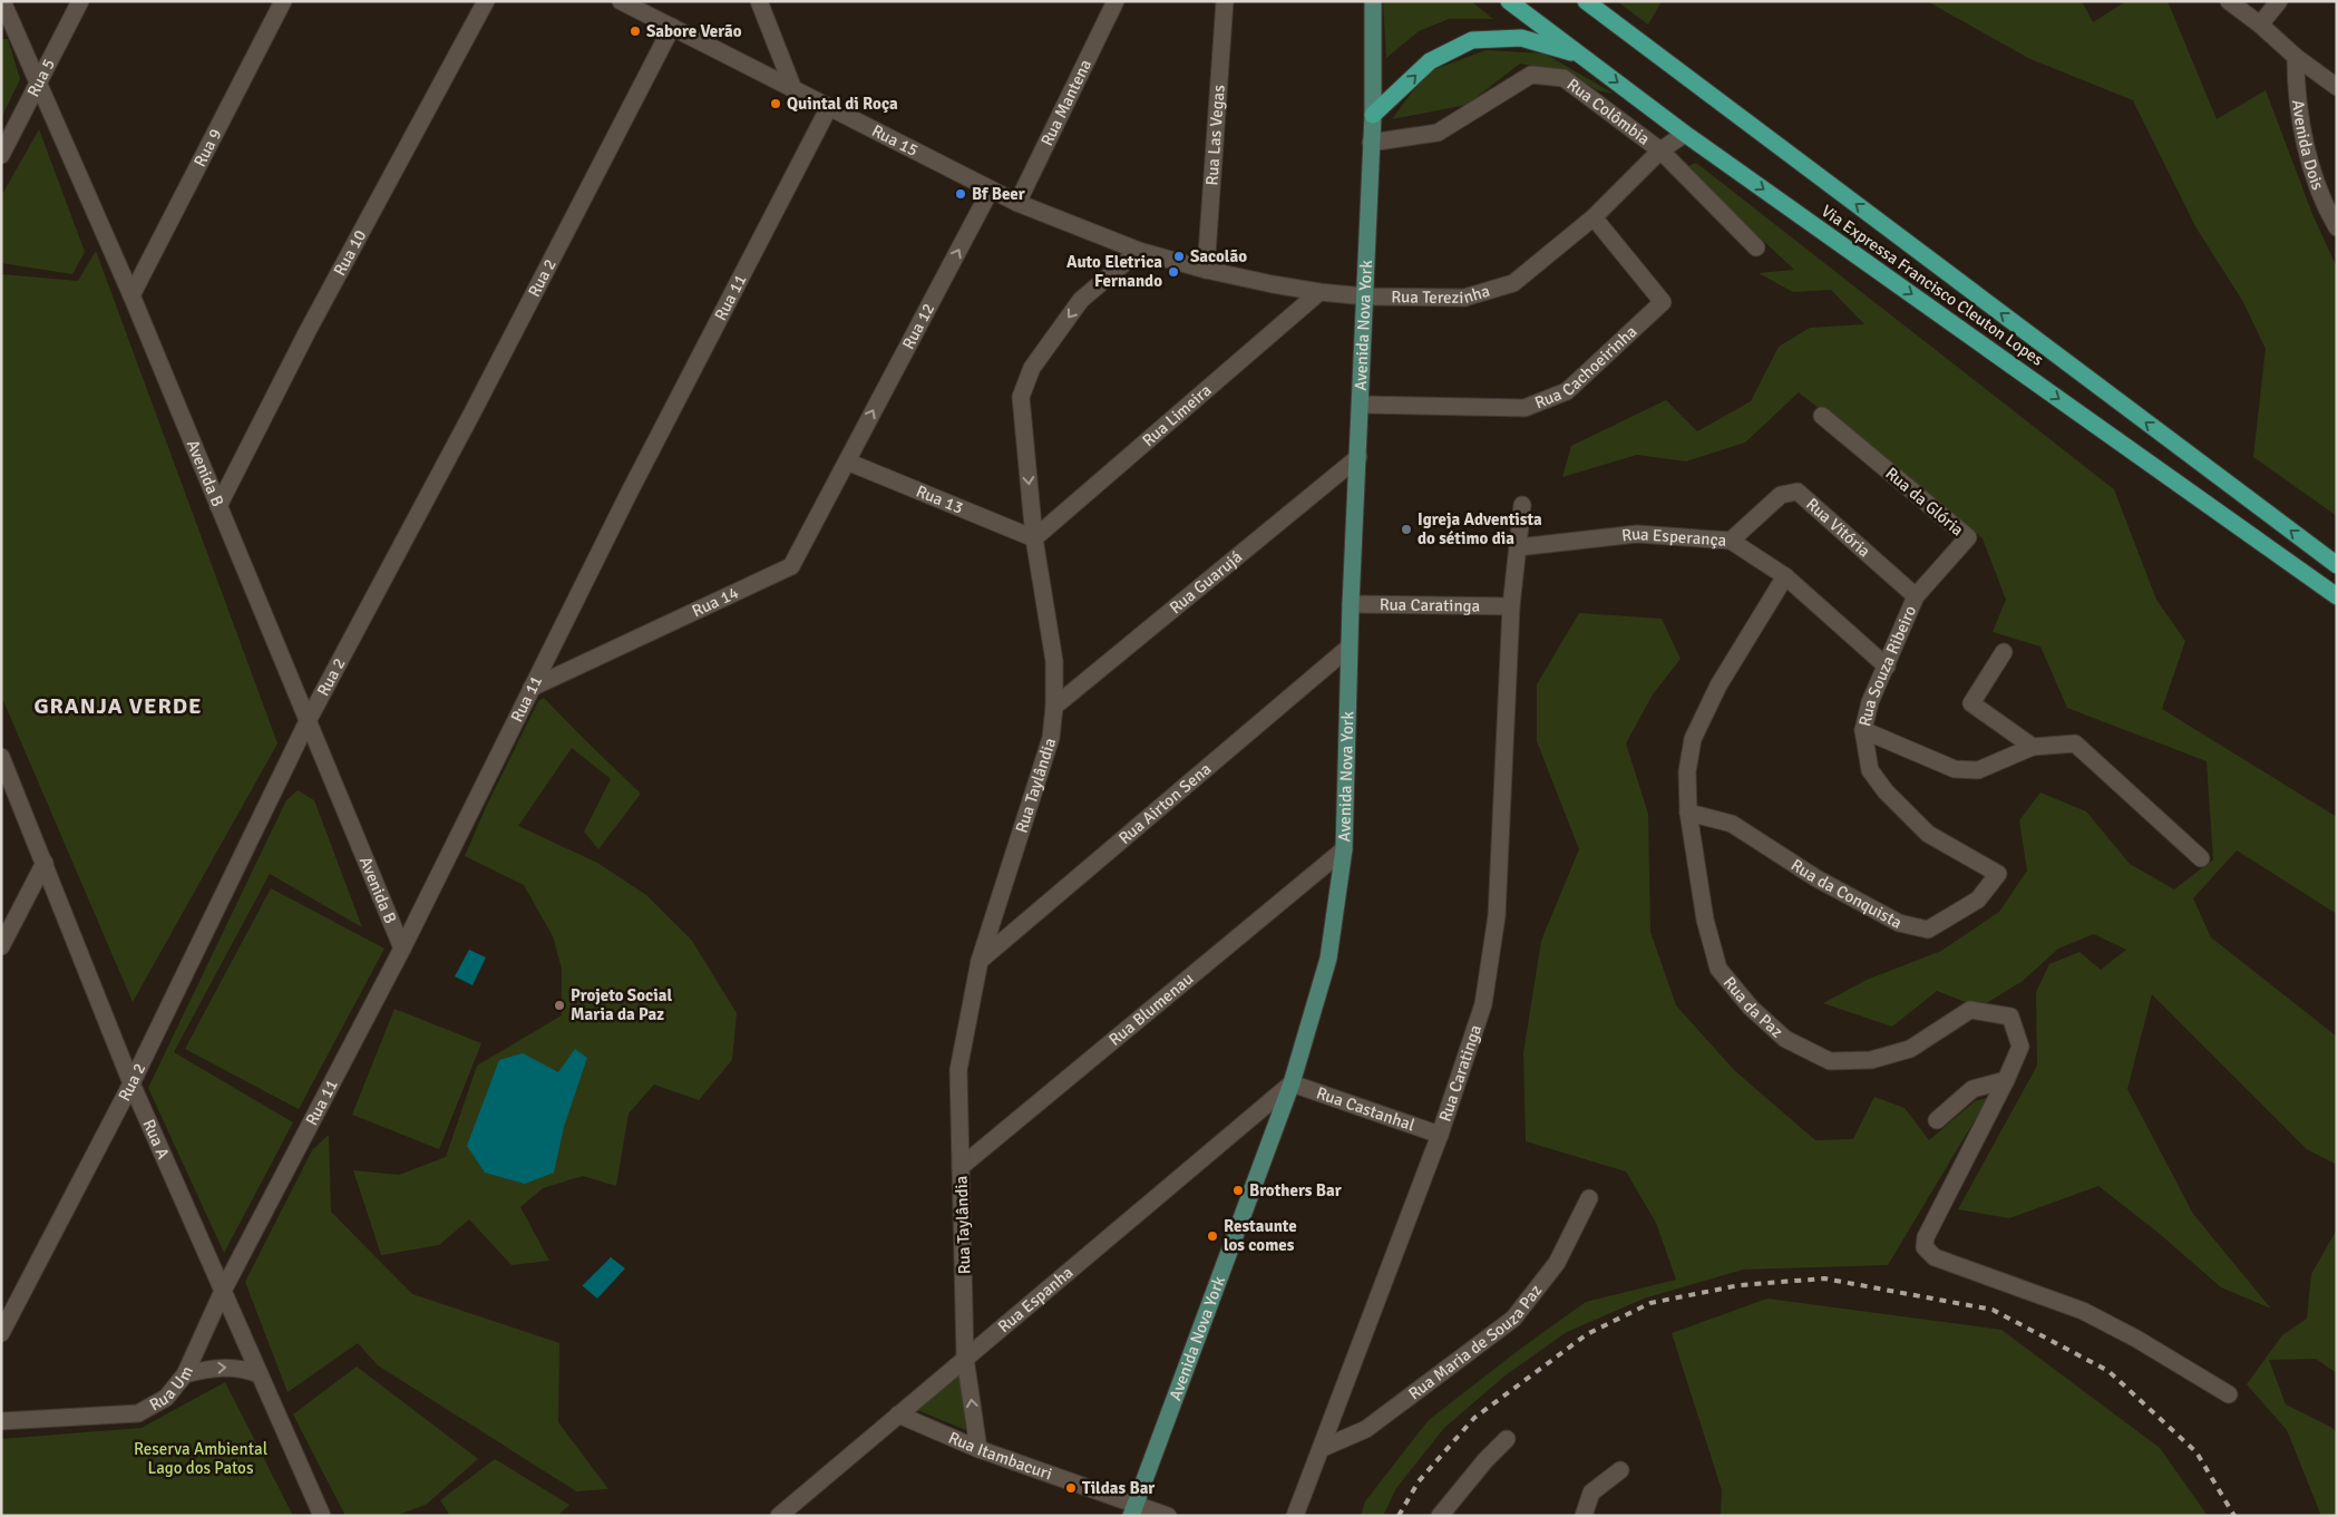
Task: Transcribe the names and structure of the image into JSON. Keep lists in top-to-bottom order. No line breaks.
{"streets":{"highway":["Via Expressa Francisco Cleuton Lopes"],"main road":["Avenida Nova York"],"street":["Rua 5","Rua Mantena","Rua Colômbia","Rua Las Vegas","Rua 15","Avenida Dois","Rua 9","Rua 10","Rua 2","Rua Terezinha","Rua 11","Rua 12","Rua Cachoeirinha","Rua Limeira","Avenida B","Rua 13","Rua da Glória","Rua Vitória","Rua Esperança","Rua Guarujá","Rua 14","Rua Caratinga","Rua Souza Ribeiro","Rua Taylândia","Rua Airton Sena","Rua da Conquista","Rua da Paz","Rua Blumenau","Rua Castanhal","Rua A","Rua Espanha","Rua Maria de Souza Paz","Rua Um","Rua Itambacuri"]},"crossings":[["Rua 5","Avenida B"],["Rua Mantena","Rua Terezinha"],["Rua Colômbia","Rua Terezinha"],["Rua Colômbia","Avenida Nova York"],["Rua Las Vegas","Rua Terezinha"],["Rua 15","Rua 2"],["Rua 15","Rua Terezinha"],["Rua 15","Rua 11"],["Rua 15","Rua 12"],["Rua 9","Avenida B"],["Rua 10","Avenida B"],["Rua 2","Avenida B"],["Rua 2","Rua A"],["Via Expressa Francisco Cleuton Lopes","Rua Terezinha"],["Rua Terezinha","Avenida Nova York"],["Rua Terezinha","Rua 12"],["Rua Terezinha","Rua Cachoeirinha"],["Rua Terezinha","Rua Limeira"],["Rua Terezinha","Rua Taylândia"],["Rua 11","Avenida B"],["Rua 11","Rua 14"],["Rua 11","Rua A"],["Rua 11","Rua Um"],["Avenida Nova York","Rua Cachoeirinha"],["Avenida Nova York","Rua Guarujá"],["Avenida Nova York","Rua Caratinga"],["Avenida Nova York","Rua Airton Sena"],["Avenida Nova York","Rua Blumenau"],["Avenida Nova York","Rua Castanhal"],["Avenida Nova York","Rua Espanha"],["Avenida Nova York","Rua Itambacuri"],["Rua 12","Rua 13"],["Rua 12","Rua 14"],["Rua Limeira","Rua 13"],["Rua Limeira","Rua Taylândia"],["Rua 13","Rua 14"],["Rua 13","Rua Taylândia"],["Rua da Glória","Rua Vitória"],["Rua da Glória","Rua Souza Ribeiro"],["Rua Vitória","Rua Esperança"],["Rua Vitória","Rua Souza Ribeiro"],["Rua Esperança","Rua Caratinga"],["Rua Esperança","Rua Souza Ribeiro"],["Rua Esperança","Rua da Paz"],["Rua Guarujá","Rua Taylândia"],["Rua Caratinga","Rua Castanhal"],["Rua Caratinga","Rua Maria de Souza Paz"],["Rua Souza Ribeiro","Rua da Conquista"],["Rua Taylândia","Rua Airton Sena"],["Rua Taylândia","Rua Blumenau"],["Rua Taylândia","Rua Espanha"],["Rua Taylândia","Rua Itambacuri"],["Rua da Conquista","Rua da Paz"],["Rua Castanhal","Rua Espanha"],["Rua A","Rua Um"],["Rua Espanha","Rua Itambacuri"]],"one_way":["Rua 12"],"districts":["GRANJA VERDE"],"parks":["Reserva Ambiental Lago dos Patos"],"places":["Sabore Verão","Quintal di Roça","Bf Beer","Sacolão","Auto Eletrica Fernando","Igreja Adventista do sétimo dia","Projeto Social Maria da Paz","Brothers Bar","Restaunte los comes","Tildas Bar"]}
